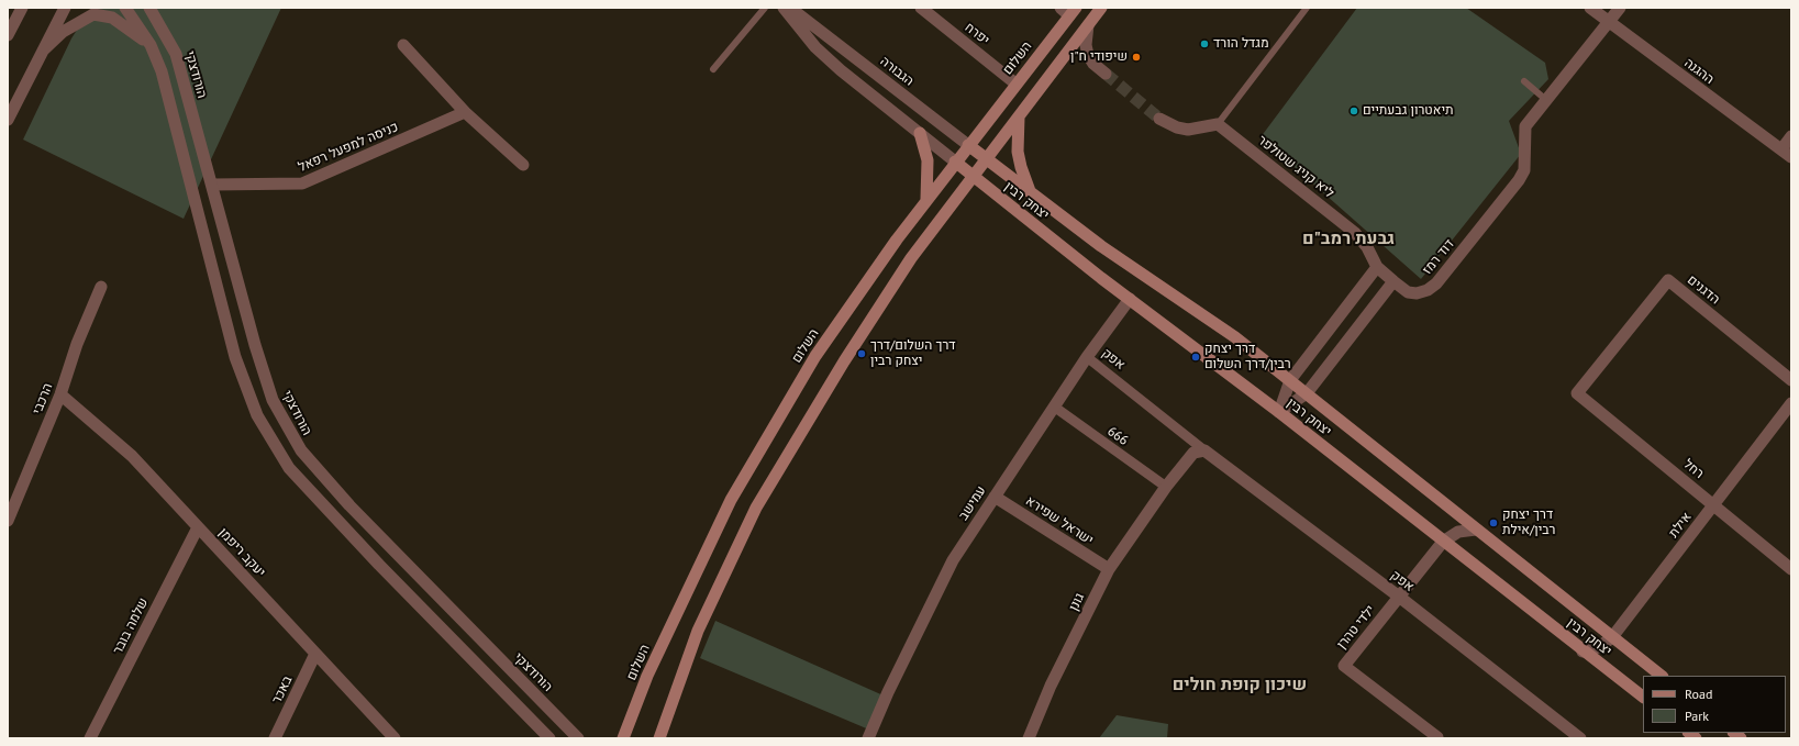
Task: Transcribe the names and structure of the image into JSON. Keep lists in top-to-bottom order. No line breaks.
{"streets":{"main road":["השלום","הגבורה","יצחק רבין"],"street":["יפרח","ההגנה","הורודצקי","כניסה למפעל רפאל","ליא קניג שטולפר","דוד רמז","הדגנים","אפק","הרכבי","666","רחל","עמישב","ישראל שפירא","אילת","יעקב ריפמן","גונן","שלמה בובר","ילדי טהרן","באכר"]},"crossings":[["יפרח","השלום"],["השלום","הגבורה"],["השלום","יצחק רבין"],["הגבורה","יצחק רבין"],["ההגנה","דוד רמז"],["הורודצקי","כניסה למפעל רפאל"],["ליא קניג שטולפר","דוד רמז"],["יצחק רבין","עמישב"],["יצחק רבין","אילת"],["יצחק רבין","ילדי טהרן"],["הדגנים","רחל"],["אפק","עמישב"],["אפק","ילדי טהרן"],["הרכבי","יעקב ריפמן"],["666","עמישב"],["666","גונן"],["רחל","אילת"],["עמישב","ישראל שפירא"],["ישראל שפירא","גונן"],["יעקב ריפמן","שלמה בובר"],["יעקב ריפמן","באכר"]],"districts":["גבעת רמב\"ם","שיכון קופת חולים"],"places":["מגדל הורד","שיפודי ח\"ן","תיאטרון גבעתיים","דרך השלום/דרך יצחק רבין","דרך יצחק רבין/דרך השלום","דרך יצחק רבין/אילת"],"legend":["Road","Park"]}
